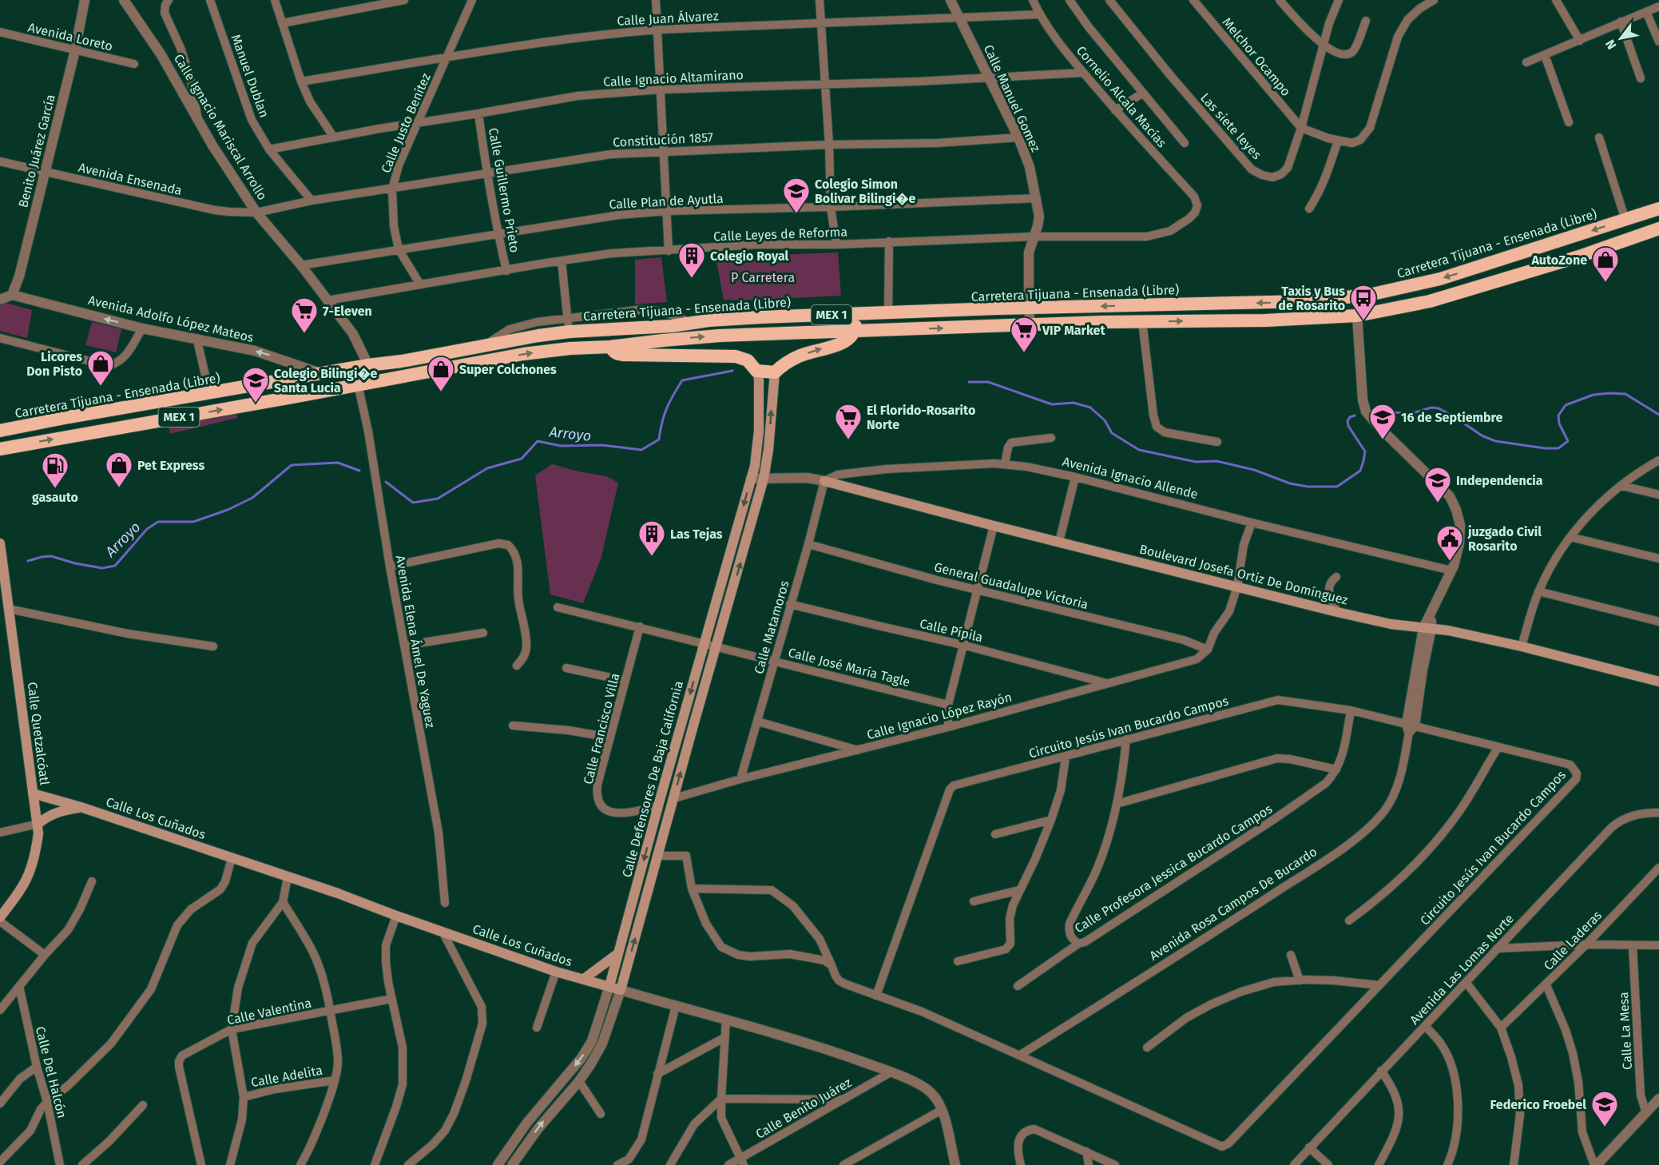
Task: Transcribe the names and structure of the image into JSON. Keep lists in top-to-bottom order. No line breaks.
{"streets":{"highway":["Carretera Tijuana - Ensenada (Libre)","MEX 1"],"main road":["Boulevard Josefa Ortiz De Domínguez","Calle Quetzalcóatl","Calle Defensores De Baja California","Calle Los Cuñados"],"street":["Calle Juan Álvarez","Avenida Loreto","Melchor Ocampo","Manuel Dublan","Calle Ignacio Altamirano","Cornelio Alcala Macías","Calle Manuel Gomez","Calle Justo Benítez","Las siete leyes","Calle Ignacio Mariscal Arrollo","Constitución 1857","Benito Juárez García","Avenida Ensenada","Calle Guillermo Prieto","Calle Plan de Ayutla","Calle Leyes de Reforma","Avenida Adolfo López Mateos","Avenida Ignacio Allende","General Guadalupe Victoria","Calle Matamoros","Calle Pípila","Avenida Elena Ámel De Yaguez","Calle José María Tagle","Calle Ignacio López Rayón","Circuito Jesús Ivan Bucardo Campos","Calle Francisco Villa","Calle Profesora Jessica Bucardo Campos","Avenida Rosa Campos De Bucardo","Calle Laderas","Avenida Las Lomas Norte","Calle Valentina","Calle La Mesa","Calle Del Halcón","Calle Adelita","Calle Benito Juárez"]},"crossings":[["Calle Juan Álvarez","Cornelio Alcala Macías"],["Calle Juan Álvarez","Calle Manuel Gomez"],["Calle Juan Álvarez","Calle Justo Benítez"],["Avenida Loreto","Benito Juárez García"],["Melchor Ocampo","Las siete leyes"],["Manuel Dublan","Calle Ignacio Altamirano"],["Manuel Dublan","Constitución 1857"],["Manuel Dublan","Avenida Ensenada"],["Calle Ignacio Altamirano","Cornelio Alcala Macías"],["Calle Ignacio Altamirano","Calle Manuel Gomez"],["Calle Ignacio Altamirano","Calle Justo Benítez"],["Calle Ignacio Altamirano","Calle Guillermo Prieto"],["Cornelio Alcala Macías","Calle Leyes de Reforma"],["Calle Manuel Gomez","Constitución 1857"],["Calle Manuel Gomez","Calle Plan de Ayutla"],["Calle Manuel Gomez","Calle Leyes de Reforma"],["Calle Manuel Gomez","Carretera Tijuana - Ensenada (Libre)"],["Calle Manuel Gomez","MEX 1"],["Calle Justo Benítez","Constitución 1857"],["Calle Justo Benítez","Calle Plan de Ayutla"],["Calle Justo Benítez","Calle Leyes de Reforma"],["Calle Ignacio Mariscal Arrollo","Avenida Ensenada"],["Calle Ignacio Mariscal Arrollo","Calle Plan de Ayutla"],["Calle Ignacio Mariscal Arrollo","Calle Leyes de Reforma"],["Calle Ignacio Mariscal Arrollo","Carretera Tijuana - Ensenada (Libre)"],["Constitución 1857","Avenida Ensenada"],["Constitución 1857","Calle Guillermo Prieto"],["Benito Juárez García","Avenida Ensenada"],["Benito Juárez García","Avenida Adolfo López Mateos"],["Calle Guillermo Prieto","Calle Plan de Ayutla"],["Calle Guillermo Prieto","Calle Leyes de Reforma"],["Carretera Tijuana - Ensenada (Libre)","Avenida Adolfo López Mateos"],["MEX 1","Avenida Elena Ámel De Yaguez"],["Avenida Ignacio Allende","Boulevard Josefa Ortiz De Domínguez"],["Avenida Ignacio Allende","Calle Matamoros"],["Avenida Ignacio Allende","Calle Defensores De Baja California"],["Avenida Ignacio Allende","Avenida Rosa Campos De Bucardo"],["Boulevard Josefa Ortiz De Domínguez","Calle Matamoros"],["Boulevard Josefa Ortiz De Domínguez","Avenida Rosa Campos De Bucardo"],["General Guadalupe Victoria","Calle Matamoros"],["General Guadalupe Victoria","Calle Ignacio López Rayón"],["Calle Matamoros","Calle Pípila"],["Calle Matamoros","Calle José María Tagle"],["Calle Matamoros","Calle Ignacio López Rayón"],["Calle Pípila","Calle Ignacio López Rayón"],["Calle José María Tagle","Calle Defensores De Baja California"],["Calle Ignacio López Rayón","Calle Defensores De Baja California"],["Circuito Jesús Ivan Bucardo Campos","Calle Profesora Jessica Bucardo Campos"],["Circuito Jesús Ivan Bucardo Campos","Avenida Rosa Campos De Bucardo"],["Calle Francisco Villa","Calle Defensores De Baja California"],["Calle Quetzalcóatl","Calle Los Cuñados"],["Calle Defensores De Baja California","Calle Los Cuñados"],["Calle Los Cuñados","Calle Benito Juárez"]],"one_way":["Avenida Adolfo López Mateos"],"water":["Arroyo"],"parks":["P Carretera"],"places":{"school or university":["Colegio Simon Bolivar Bilingi�e","Colegio Bilingi�e Santa Lucia","16 de Septiembre","Independencia","Federico Froebel"],"building":["Colegio Royal","Las Tejas"],"shop":["AutoZone","Licores Don Pisto","Super Colchones","Pet Express"],"bus stop":["Taxis y Bus de Rosarito"],"supermarket":["7-Eleven","VIP Market","El Florido-Rosarito Norte"],"fuel station":["gasauto"],"public building":["juzgado Civil Rosarito"]},"north":"bottom left"}
